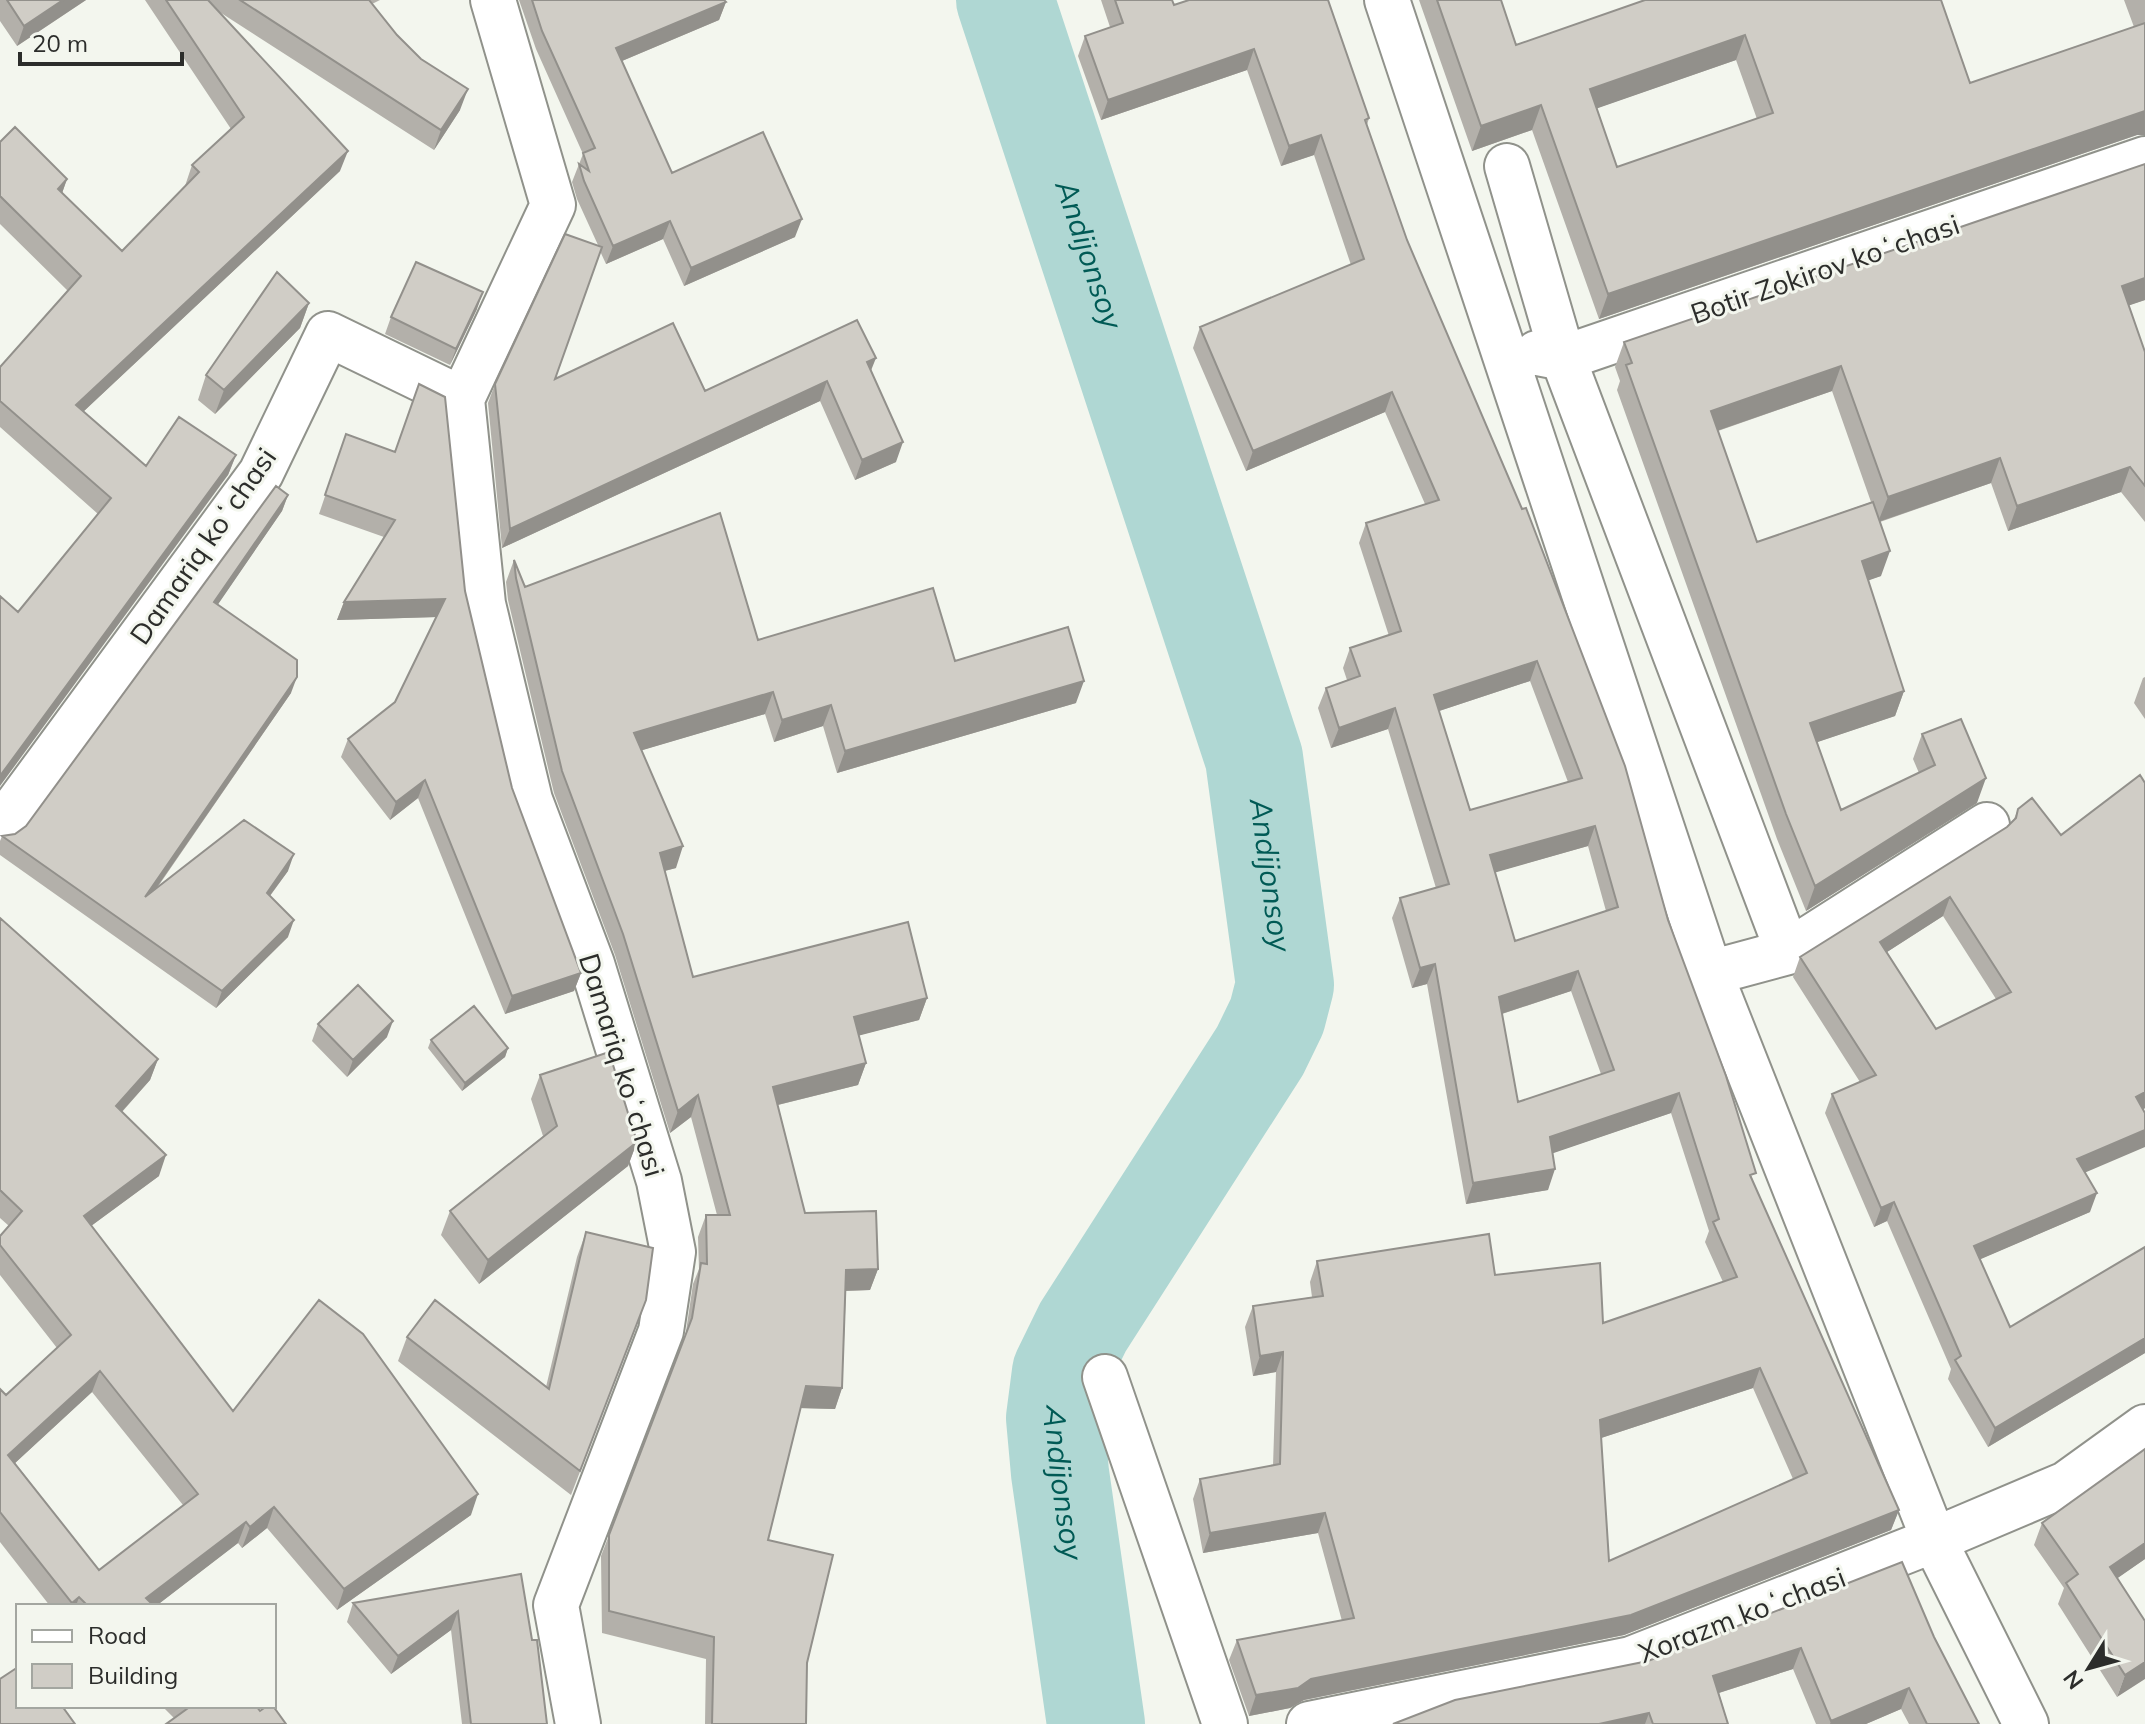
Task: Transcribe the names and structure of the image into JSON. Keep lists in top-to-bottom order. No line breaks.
{"streets":{"street":["Botir Zokirov koʻchasi","Damariq koʻchasi","Xorazm koʻchasi"]},"water":["Andijonsoy"],"legend":["Road","Building"],"scale_bar":"20 m","north":"bottom left"}
